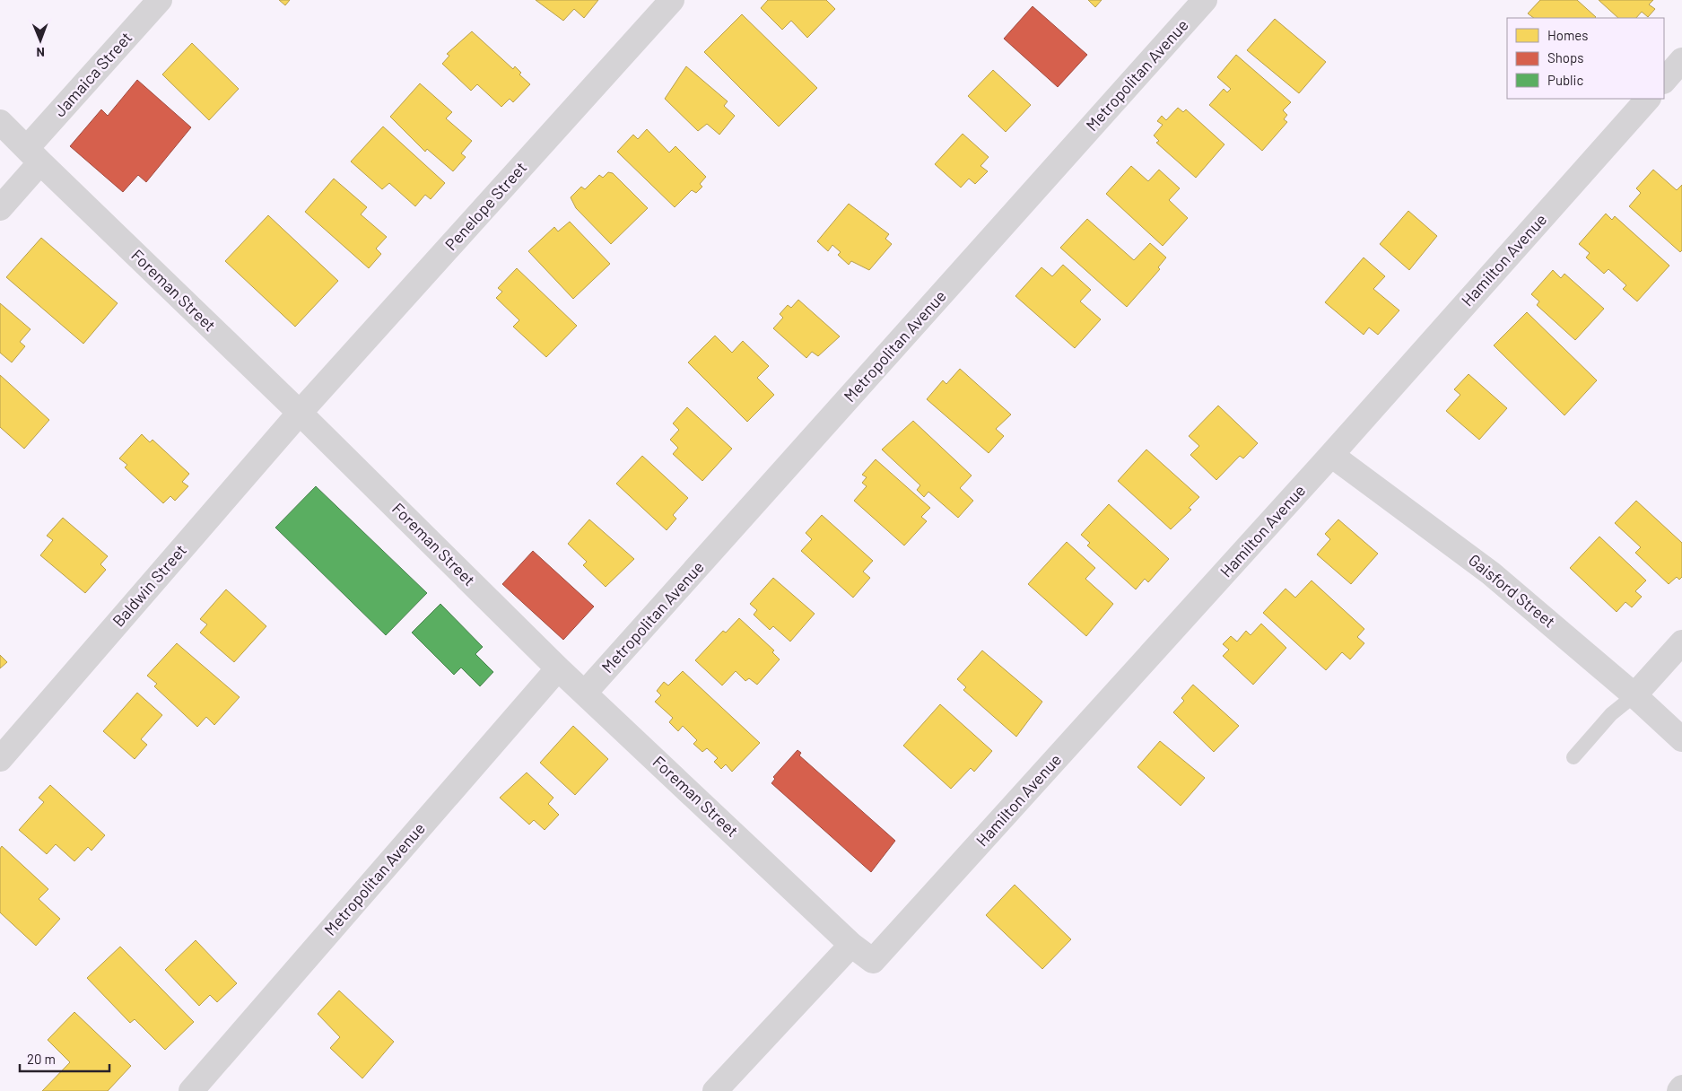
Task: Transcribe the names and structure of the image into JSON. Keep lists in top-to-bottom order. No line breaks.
{"streets":{"street":["Jamaica Street","Metropolitan Avenue","Penelope Street","Hamilton Avenue","Foreman Street","Baldwin Street","Gaisford Street"]},"crossings":[["Jamaica Street","Foreman Street"],["Metropolitan Avenue","Foreman Street"],["Penelope Street","Foreman Street"],["Penelope Street","Baldwin Street"],["Hamilton Avenue","Foreman Street"],["Hamilton Avenue","Gaisford Street"],["Foreman Street","Baldwin Street"]],"legend":["Homes","Shops","Public"],"scale_bar":"20 m","north":"bottom"}
